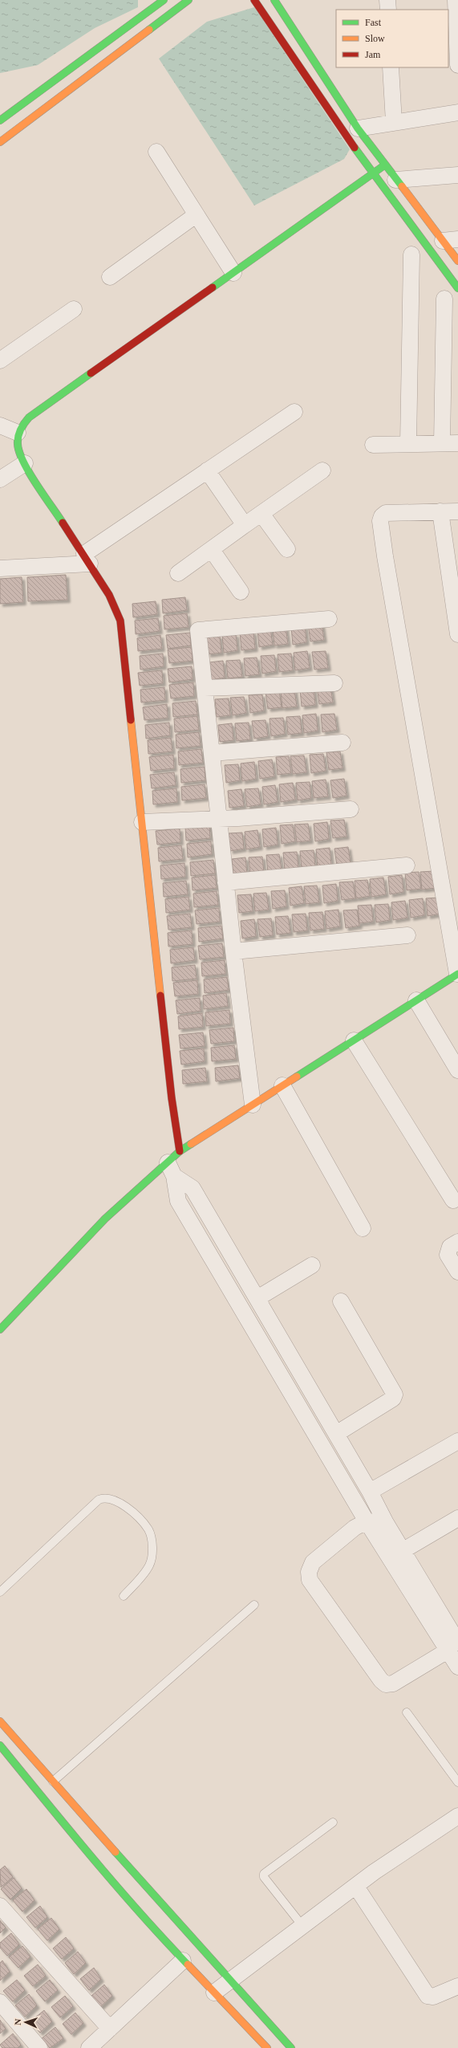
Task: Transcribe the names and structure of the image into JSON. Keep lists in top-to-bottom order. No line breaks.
{"legend":["Fast","Slow","Jam"],"north":"left"}
